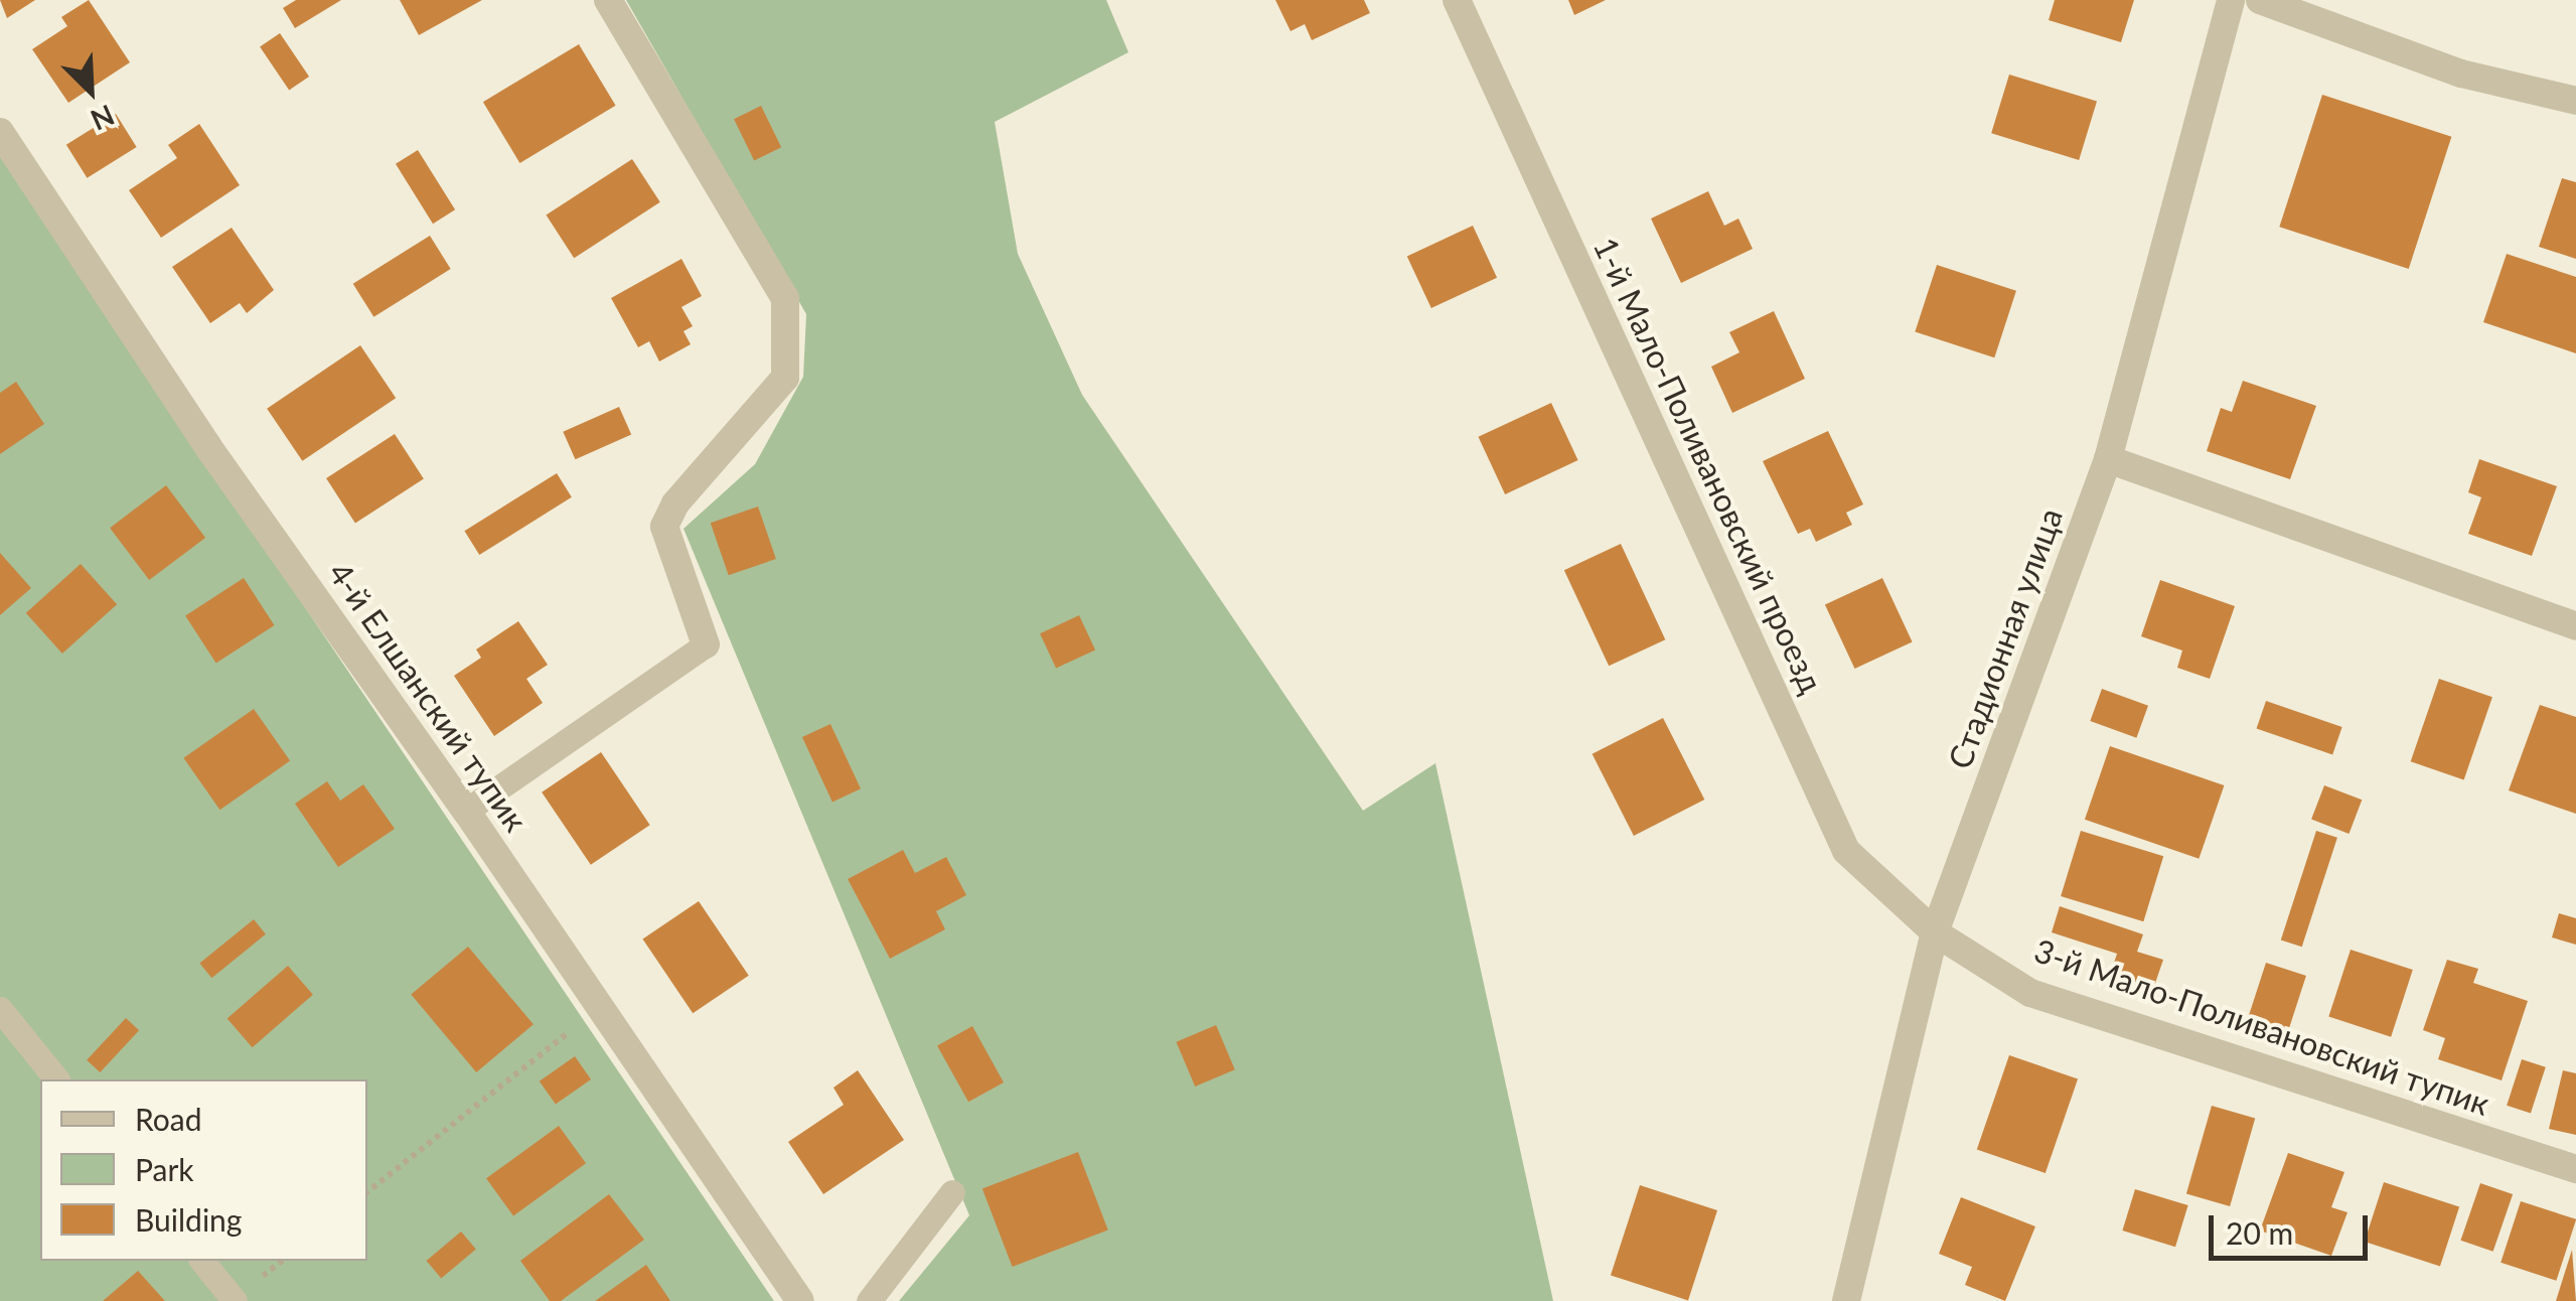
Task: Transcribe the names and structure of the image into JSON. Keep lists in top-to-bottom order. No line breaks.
{"streets":{"street":["1-й Мало-Поливановский проезд","Стадионная улица","4-й Елшанский тупик","3-й Мало-Поливановский тупик"]},"crossings":[["1-й Мало-Поливановский проезд","Стадионная улица"],["1-й Мало-Поливановский проезд","3-й Мало-Поливановский тупик"],["Стадионная улица","3-й Мало-Поливановский тупик"]],"legend":["Road","Park","Building"],"scale_bar":"20 m","north":"bottom right"}
